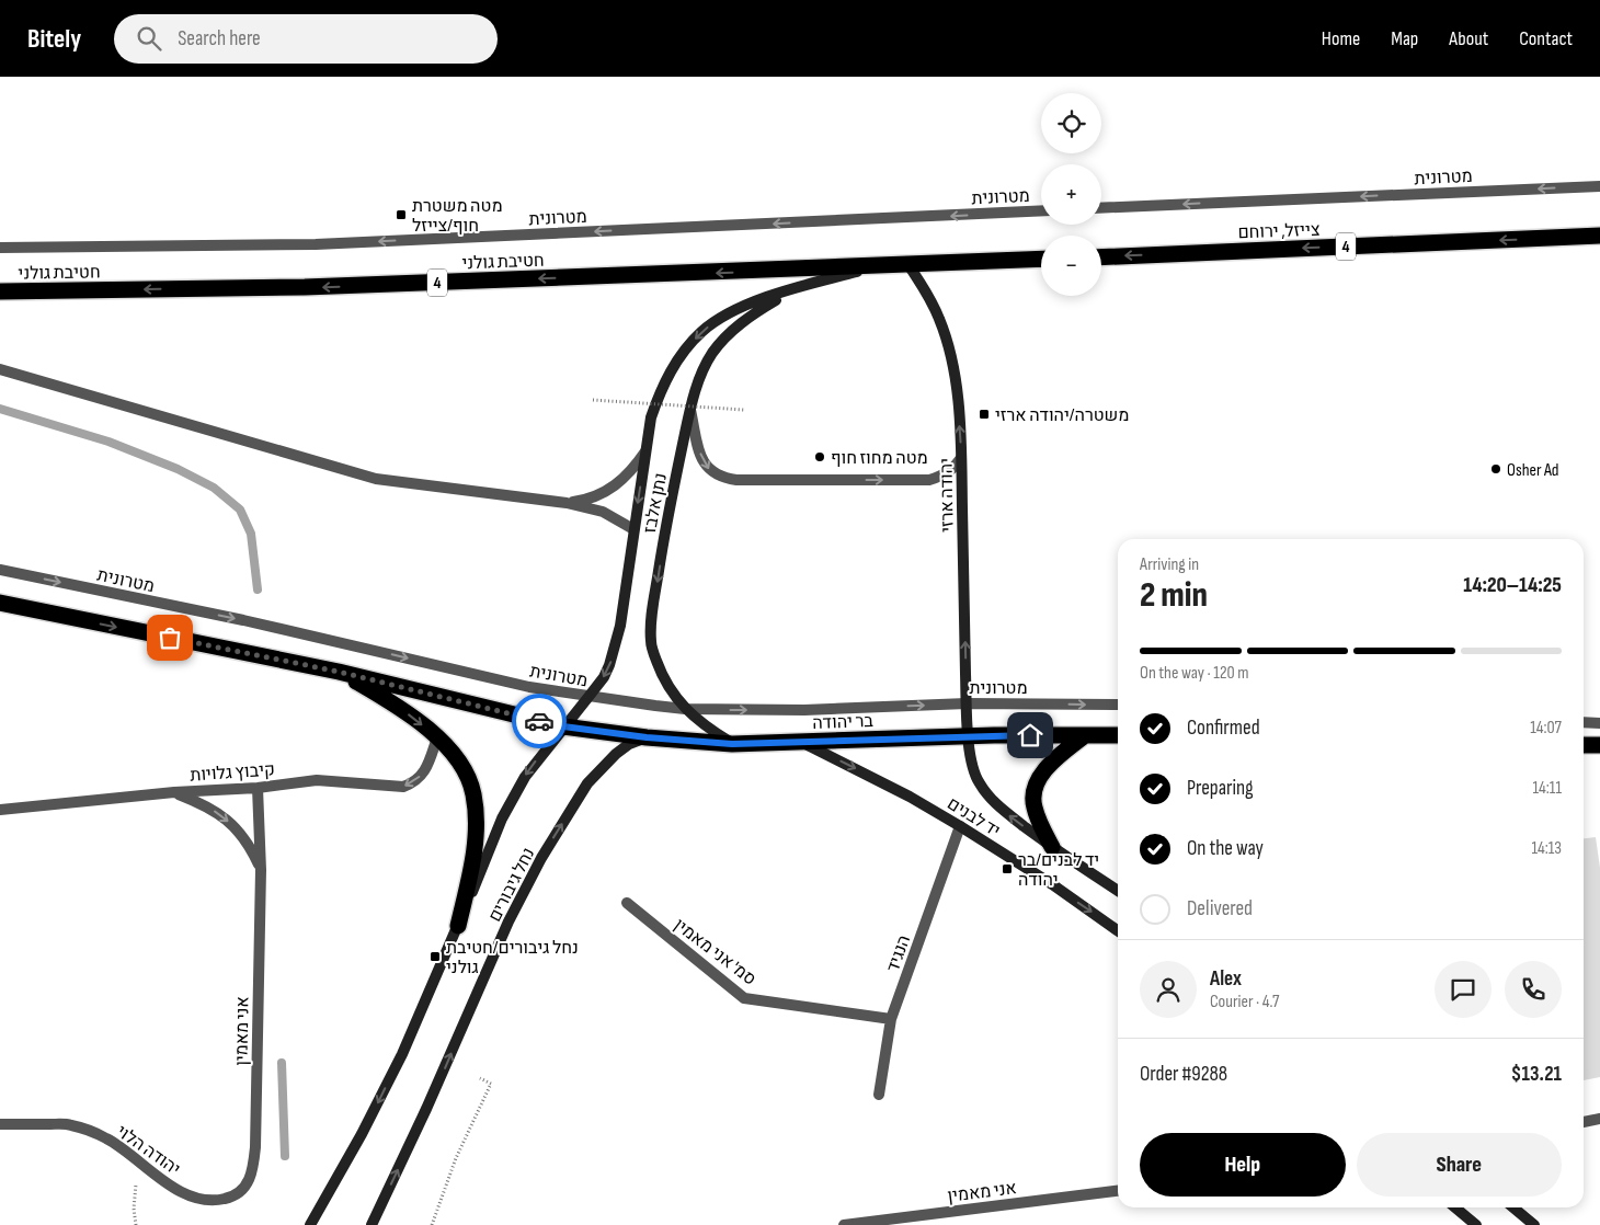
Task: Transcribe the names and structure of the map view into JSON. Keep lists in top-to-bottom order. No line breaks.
{"streets":{"highway":["צייזל, ירוחם","4","חטיבת גולני","בר יהודה"],"main road":["יהודה ארזי","נתן אלבז","יד לבנים","נחל גיבורים"],"street":["מטרונית","קיבוץ גלויות","סמ' אני מאמין","הנגיד","אני מאמין","יהודה הלוי"]},"crossings":[["מטרונית","יהודה ארזי"],["מטרונית","נתן אלבז"],["4","חטיבת גולני"],["4","יהודה ארזי"],["חטיבת גולני","יהודה ארזי"],["חטיבת גולני","נתן אלבז"],["יהודה ארזי","בר יהודה"],["יהודה ארזי","יד לבנים"],["נתן אלבז","בר יהודה"],["נתן אלבז","נחל גיבורים"],["בר יהודה","יד לבנים"],["בר יהודה","נחל גיבורים"],["קיבוץ גלויות","אני מאמין"],["יד לבנים","הנגיד"],["סמ' אני מאמין","הנגיד"],["אני מאמין","יהודה הלוי"]],"one_way":["צייזל, ירוחם","חטיבת גולני","יהודה ארזי","נתן אלבז","קיבוץ גלויות"],"places":{"transit":["מטה משטרת חוף/צייזל","משטרה/יהודה ארזי","יד לבנים/בר יהודה","נחל גיבורים/חטיבת גולני"],"other":["מטה מחוז חוף","Osher Ad"]},"page":{"header":"Bitely","search":"Search here","nav":["Home","Map","About","Contact"],"map_buttons":["+","−"],"heading":["2 min","Arriving in","14:20–14:25"],"panel":["Alex","Courier · 4.7","Order #9288","$13.21"],"bar":"On the way · 120 m","list":[["Confirmed","14:07"],["Preparing","14:11"],["On the way","14:13"],"Delivered"],"buttons":["Help","Share"]}}
